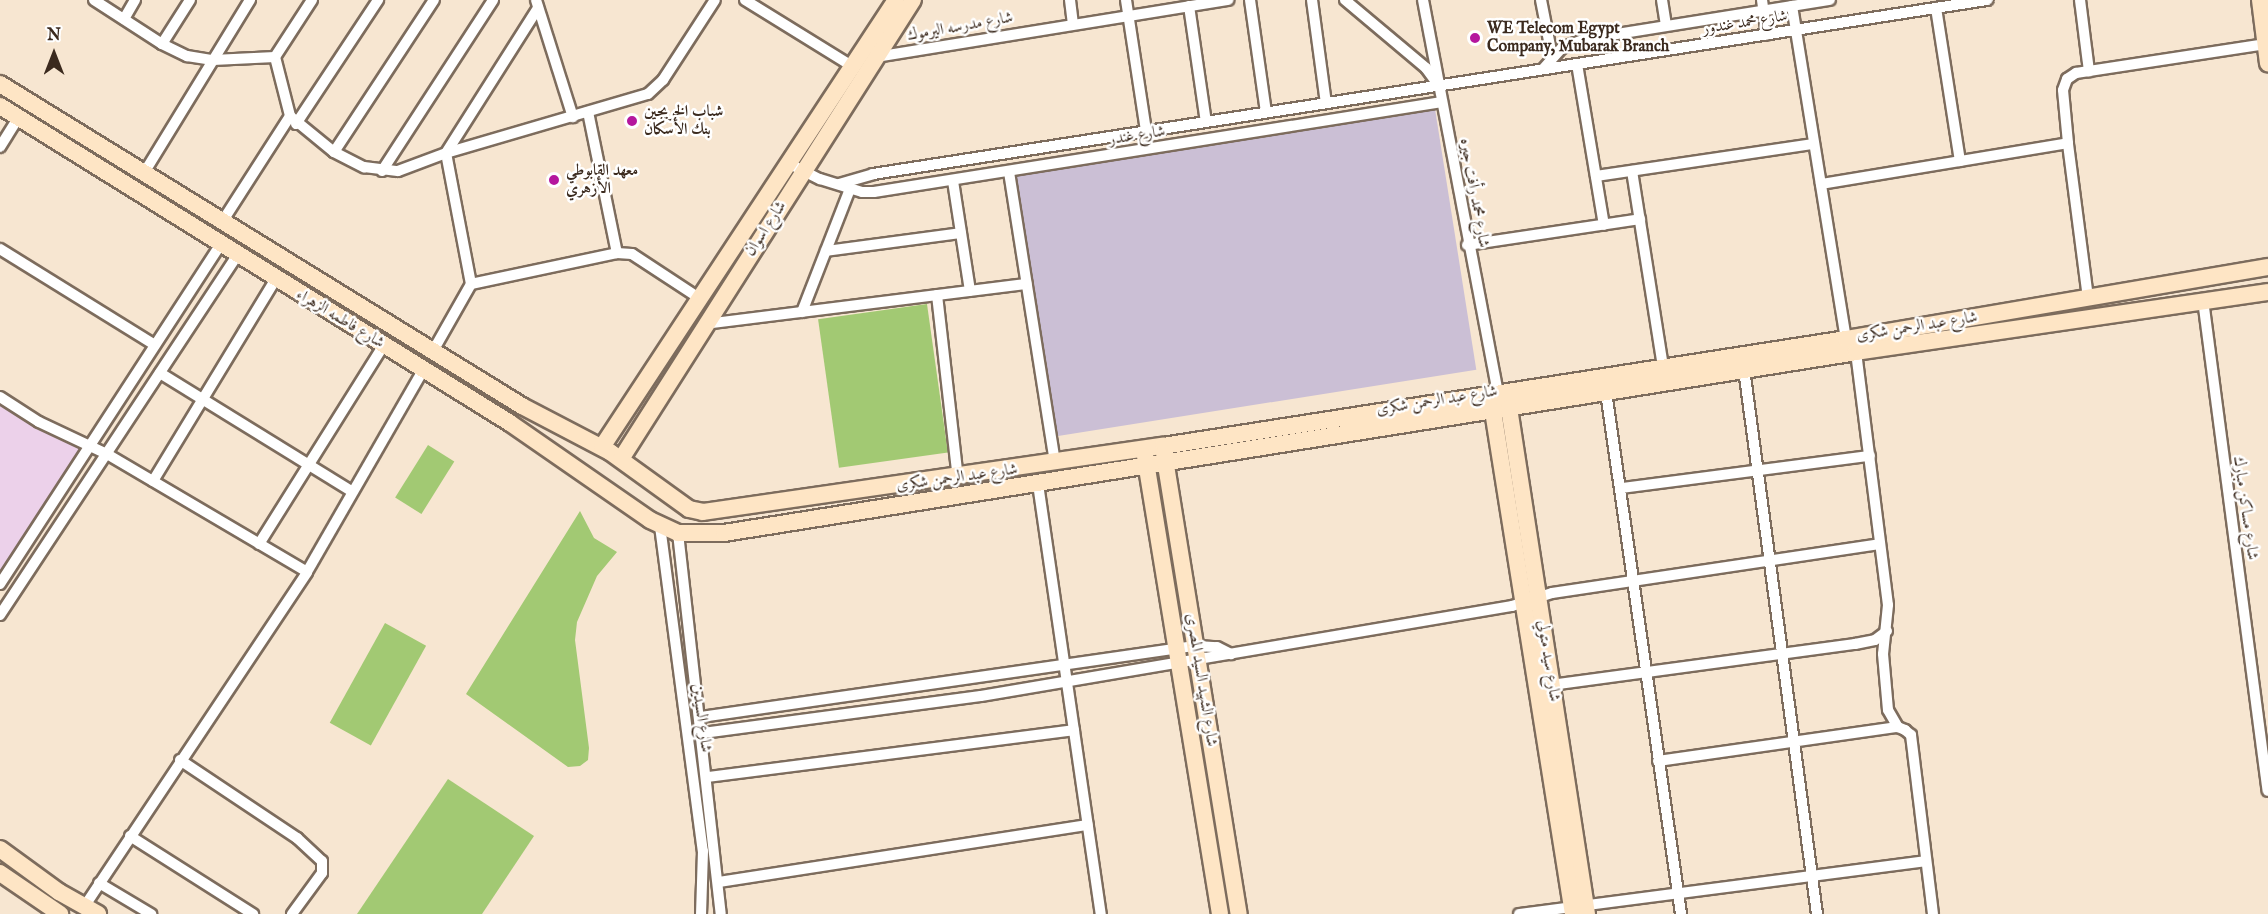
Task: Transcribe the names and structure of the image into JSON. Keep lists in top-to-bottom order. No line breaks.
{"streets":{"street":["شارع محمد غندور","شارع مدرسه اليرموك","شارع غندر","شارع محمد رأفت جيره","شارع اسوان","شارع فاطمه الزهراء","شارع عبد الرحمن شكرى","شارع مساكن مبارك","شارع سيد متولي","شارع الشهيد السيد المصرى","شارع السيدين"]},"crossings":[["شارع محمد غندور","شارع غندر"],["شارع محمد غندور","شارع محمد رأفت جيره"],["شارع مدرسه اليرموك","شارع اسوان"],["شارع غندر","شارع محمد رأفت جيره"],["شارع غندر","شارع اسوان"],["شارع محمد رأفت جيره","شارع عبد الرحمن شكرى"],["شارع اسوان","شارع فاطمه الزهراء"],["شارع اسوان","شارع عبد الرحمن شكرى"],["شارع فاطمه الزهراء","شارع عبد الرحمن شكرى"],["شارع فاطمه الزهراء","شارع السيدين"],["شارع عبد الرحمن شكرى","شارع مساكن مبارك"],["شارع عبد الرحمن شكرى","شارع سيد متولي"],["شارع عبد الرحمن شكرى","شارع الشهيد السيد المصرى"],["شارع عبد الرحمن شكرى","شارع السيدين"]],"places":["WE Telecom Egypt Company, Mubarak Branch","شباب الخريجين بنك الأسكان","معهد القابوطي الأزهري"],"north":"top"}
